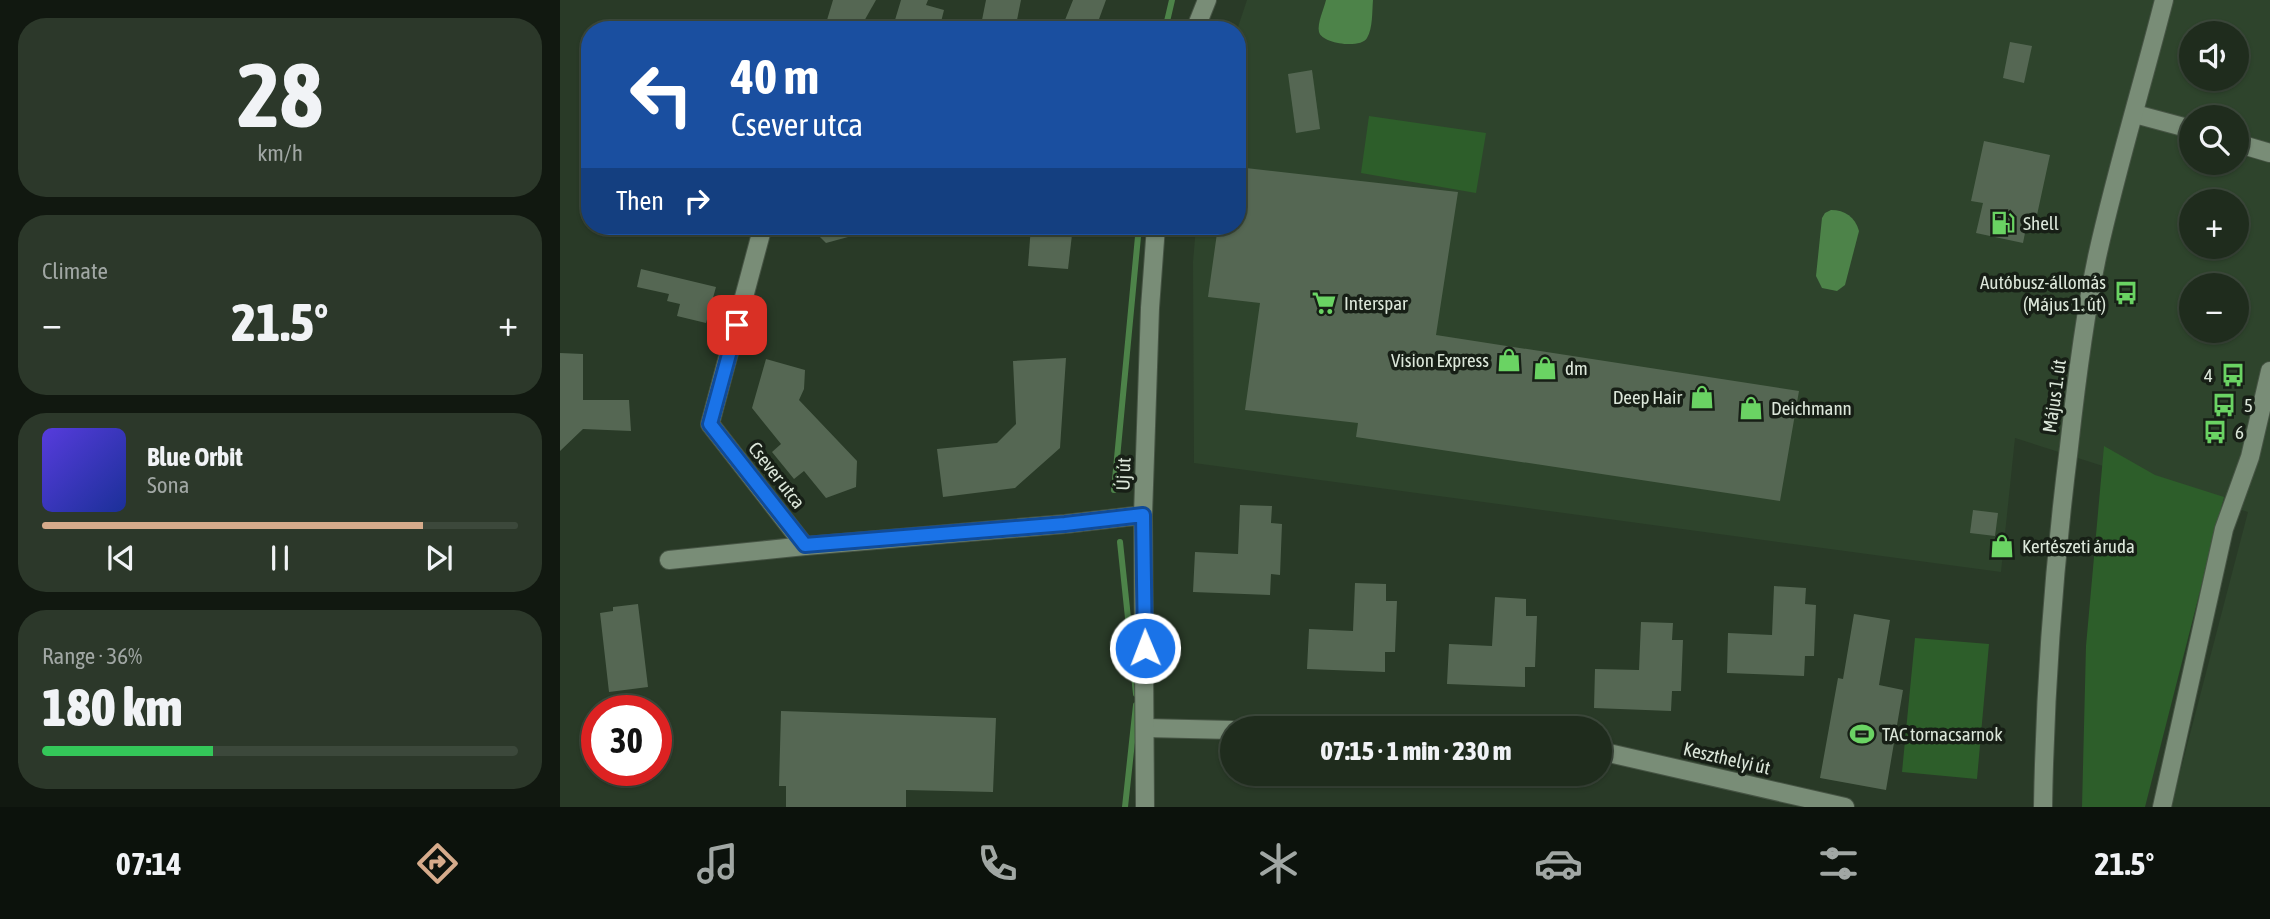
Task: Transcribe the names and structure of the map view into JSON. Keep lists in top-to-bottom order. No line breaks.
{"streets":{"street":["Május 1. út","Új út","Csever utca","Keszthelyi út"]},"places":{"fuel station":["Shell"],"bus stop":["Autóbusz-állomás (Május 1. út)","4","5","6"],"supermarket":["Interspar"],"shop":["Vision Express","dm","Deep Hair","Deichmann","Kertészeti áruda"],"sports":["TAC tornacsarnok"]},"page":{"tile":[["28","km/h"],"Climate",["Range · 36%","180 km"]],"map_buttons":["+","−"],"turn":["40 m","Csever utca"],"then":"Then","heat":["−","21.5°","+"],"song":["Blue Orbit","Sona"],"limit":"30","trip":"07:15 · 1 min · 230 m","tabs":["07:14","21.5°"]}}
